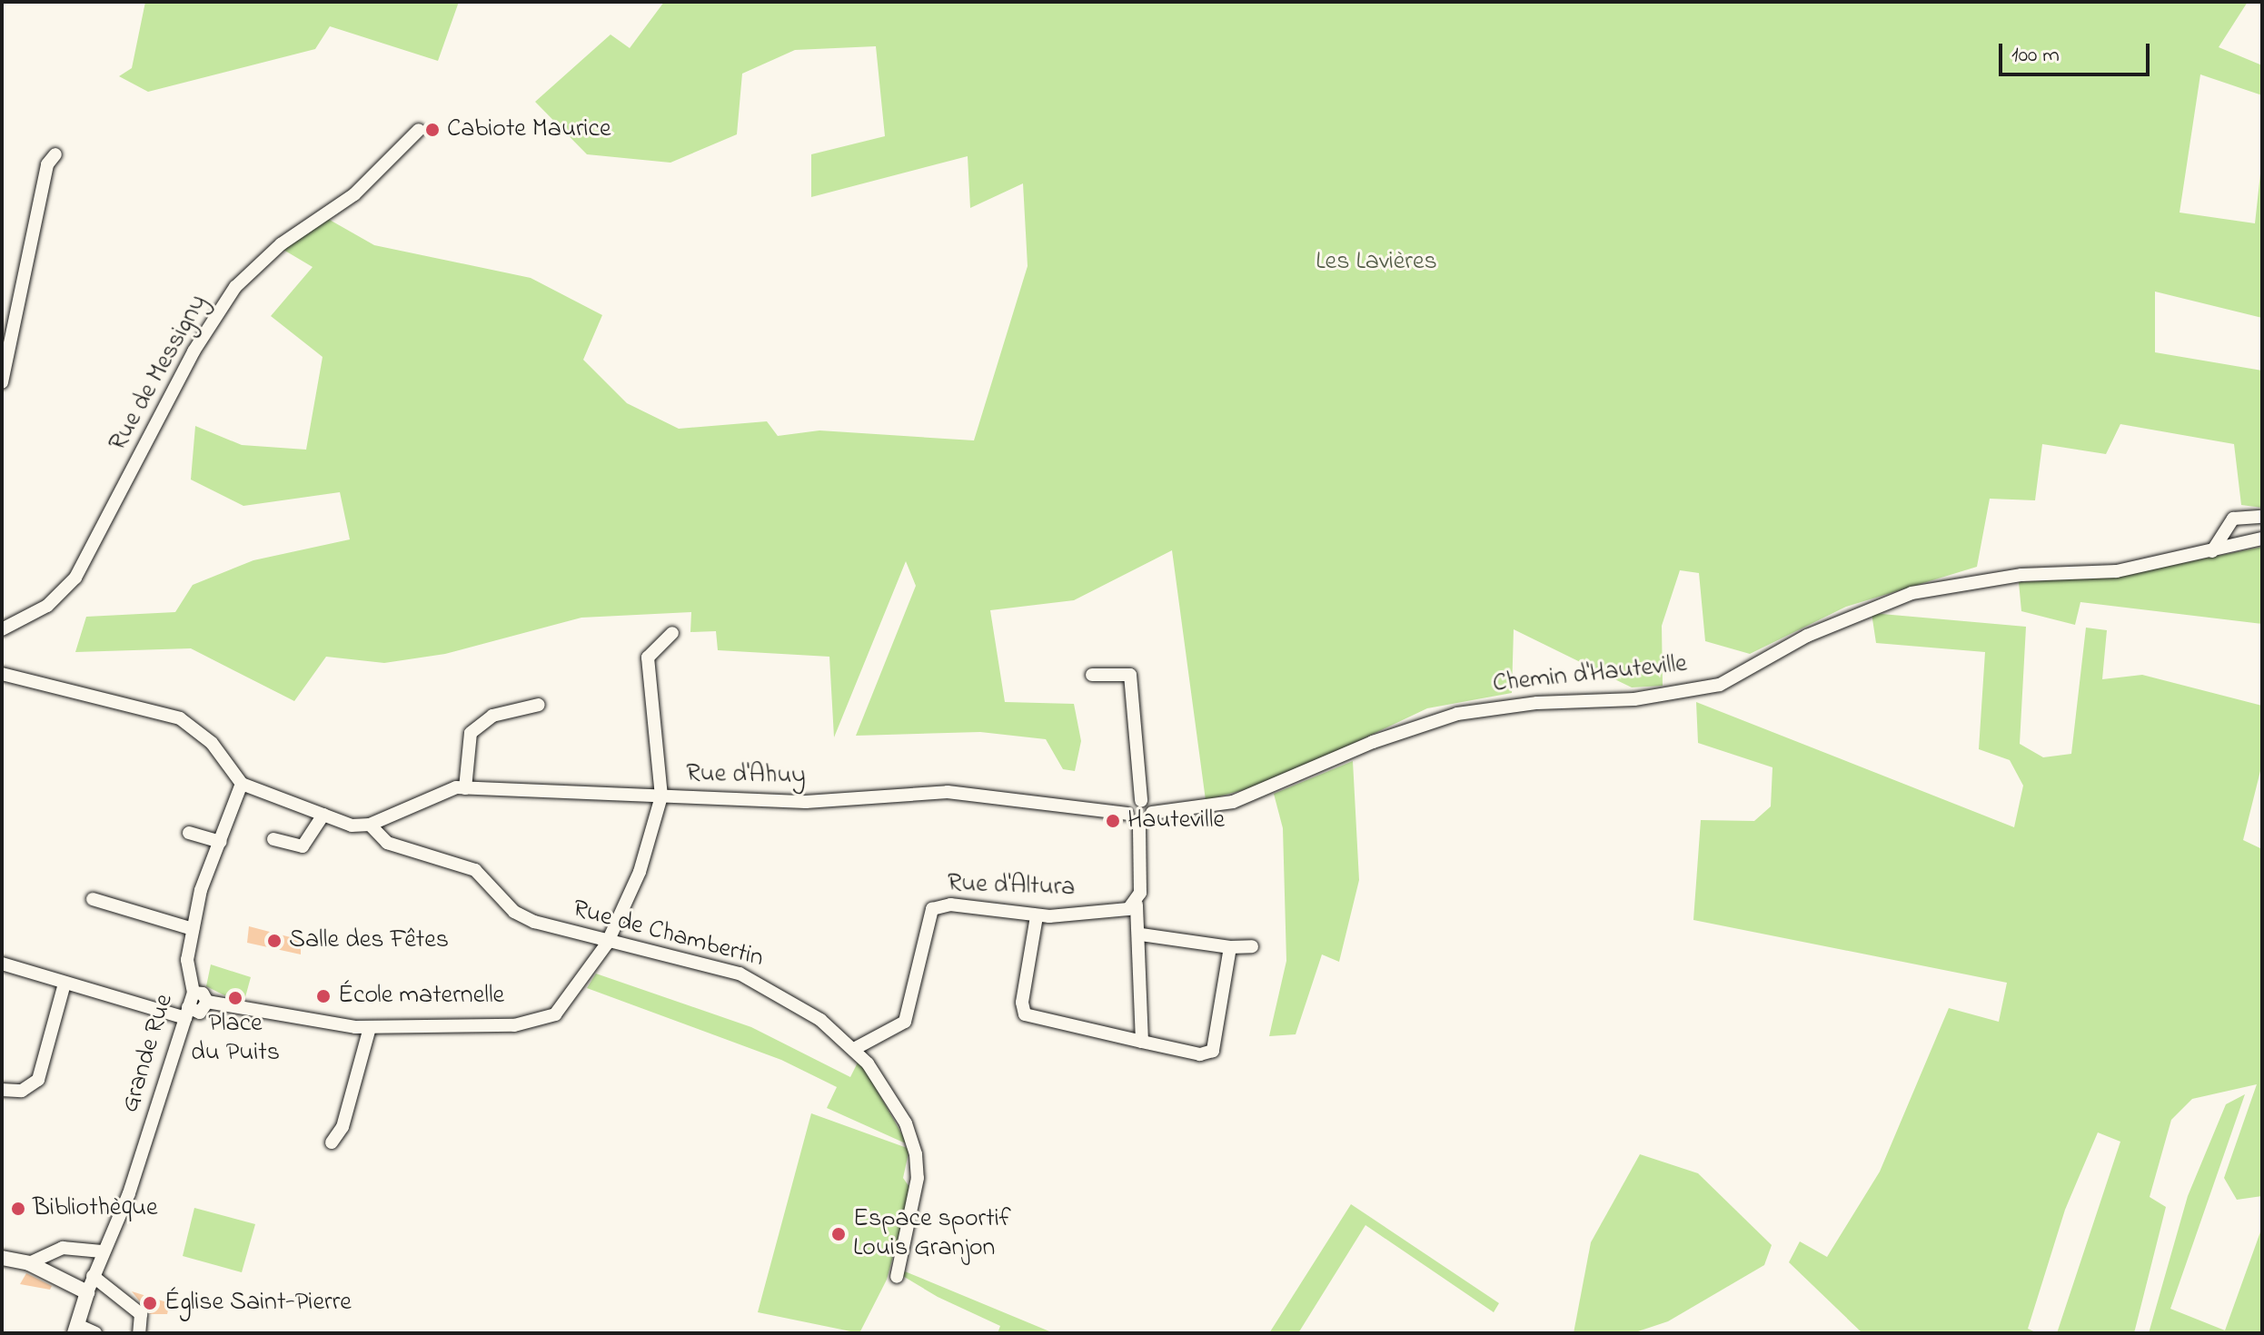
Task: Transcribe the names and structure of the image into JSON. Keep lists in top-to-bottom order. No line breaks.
{"streets":{"street":["Rue de Messigny","Chemin d'Hauteville","Rue d'Ahuy","Rue d'Altura","Rue de Chambertin","Grande Rue"]},"crossings":[["Rue d'Ahuy","Rue de Chambertin"],["Rue d'Altura","Rue de Chambertin"],["Rue de Chambertin","Grande Rue"]],"parks":["Les Lavières"],"places":["Cabiote Maurice","Hauteville","Salle des Fêtes","École maternelle","Place du Puits","Bibliothèque","Espace sportif Louis Granjon","Église Saint-Pierre"],"scale_bar":"100 m"}
